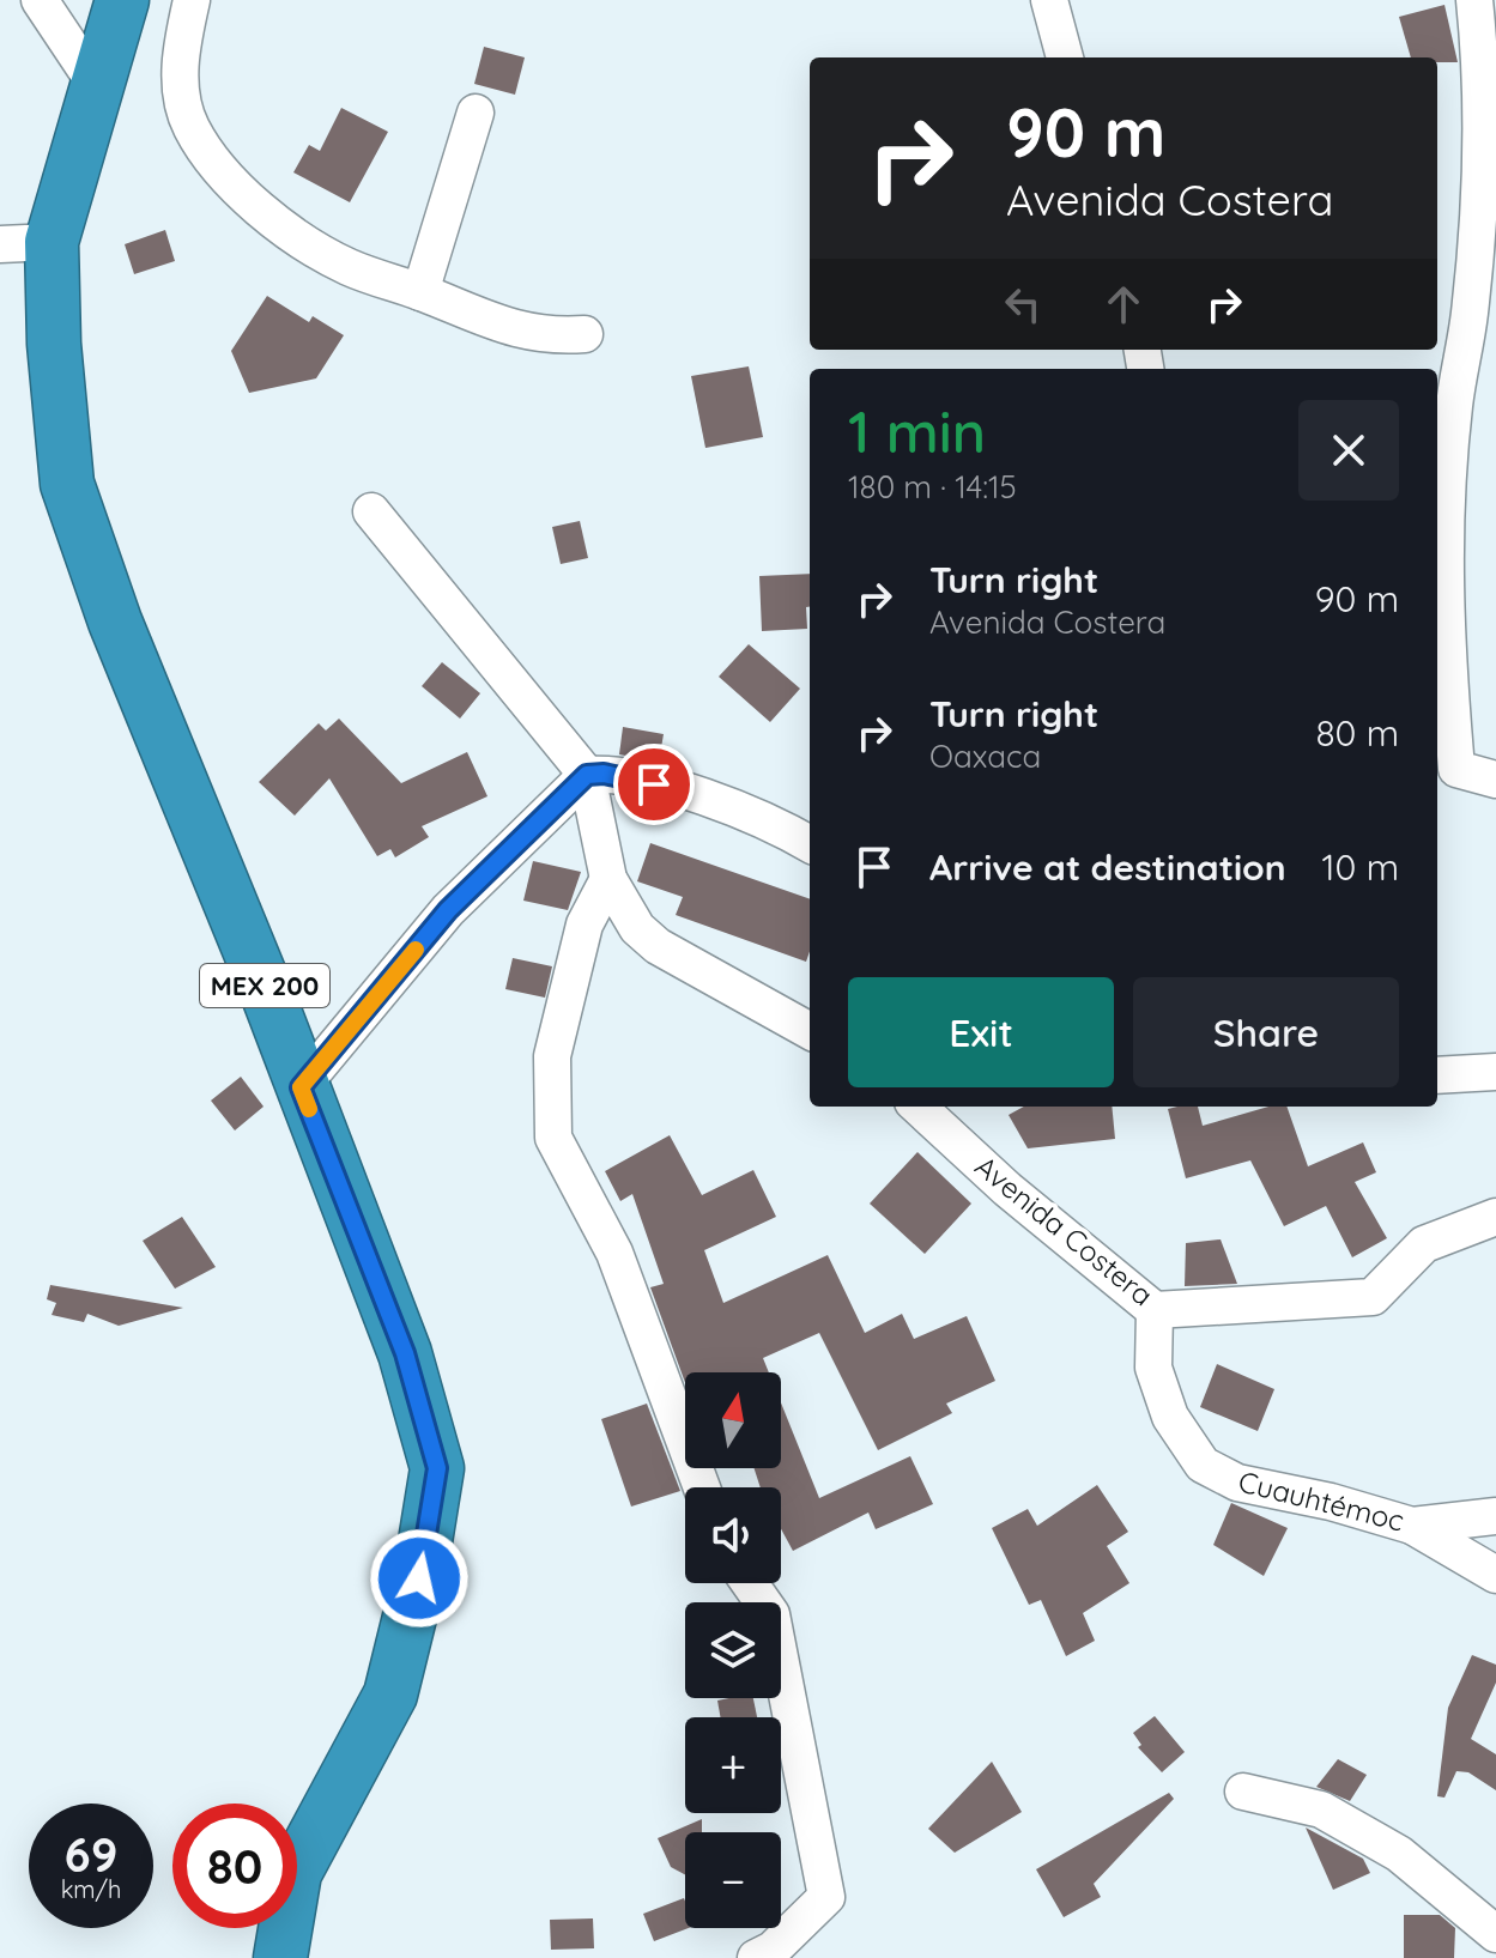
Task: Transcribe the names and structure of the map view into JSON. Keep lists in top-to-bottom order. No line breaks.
{"streets":{"highway":["MEX 200"],"street":["Avenida Costera","Cuauhtémoc"]},"crossings":[["Avenida Costera","Cuauhtémoc"]],"north":"top","page":{"turn":["90 m","Avenida Costera"],"heading":["1 min","180 m · 14:15"],"list":[{"name":"Turn right","note":"Avenida Costera","value":"90 m"},{"name":"Turn right","note":"Oaxaca","value":"80 m"},{"name":"Arrive at destination","value":"10 m"}],"buttons":["Exit","Share"],"map_buttons":["+","−"],"speed":"69 km/h","limit":"80"}}
